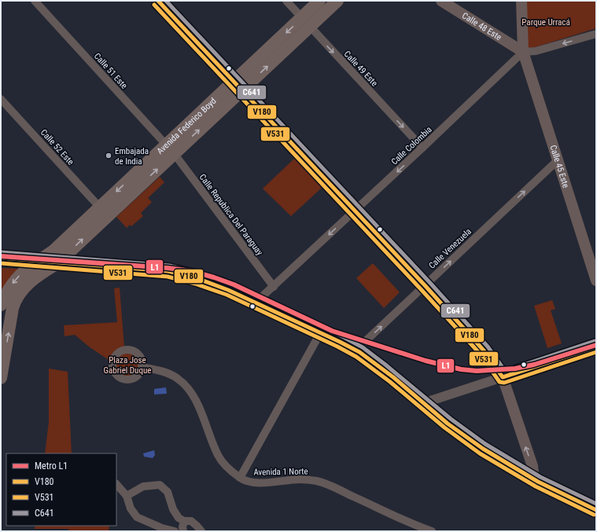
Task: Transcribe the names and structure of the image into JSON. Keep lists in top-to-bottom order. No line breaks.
{"streets":{"main road":["Calle 48 Este","Avenida Federico Boyd","Calle 45 Este"],"street":["Calle 49 Este","Calle 51 Este","Calle Colombia","Calle 52 Este","Calle Republica Del Paraguay","Calle Venezuela","Avenida 1 Norte"]},"crossings":[["Calle 48 Este","Calle Colombia"],["Calle 48 Este","Calle 45 Este"],["Calle 49 Este","Avenida Federico Boyd"],["Calle 49 Este","Calle Colombia"],["Calle 51 Este","Avenida Federico Boyd"],["Calle 51 Este","Calle Republica Del Paraguay"],["Avenida Federico Boyd","Calle 52 Este"],["Avenida Federico Boyd","Calle Republica Del Paraguay"],["Calle Colombia","Calle 45 Este"],["Calle Colombia","Calle Republica Del Paraguay"],["Calle 45 Este","Calle Venezuela"]],"one_way":["Calle 49 Este","Calle Colombia","Calle Venezuela"],"parks":["Parque Urracá","Plaza Jose Gabriel Duque"],"places":["Embajada de India"],"lines":["transit line V180","transit line C641","transit line V531","metro line L1"],"legend":["Metro L1","V180","V531","C641"]}
